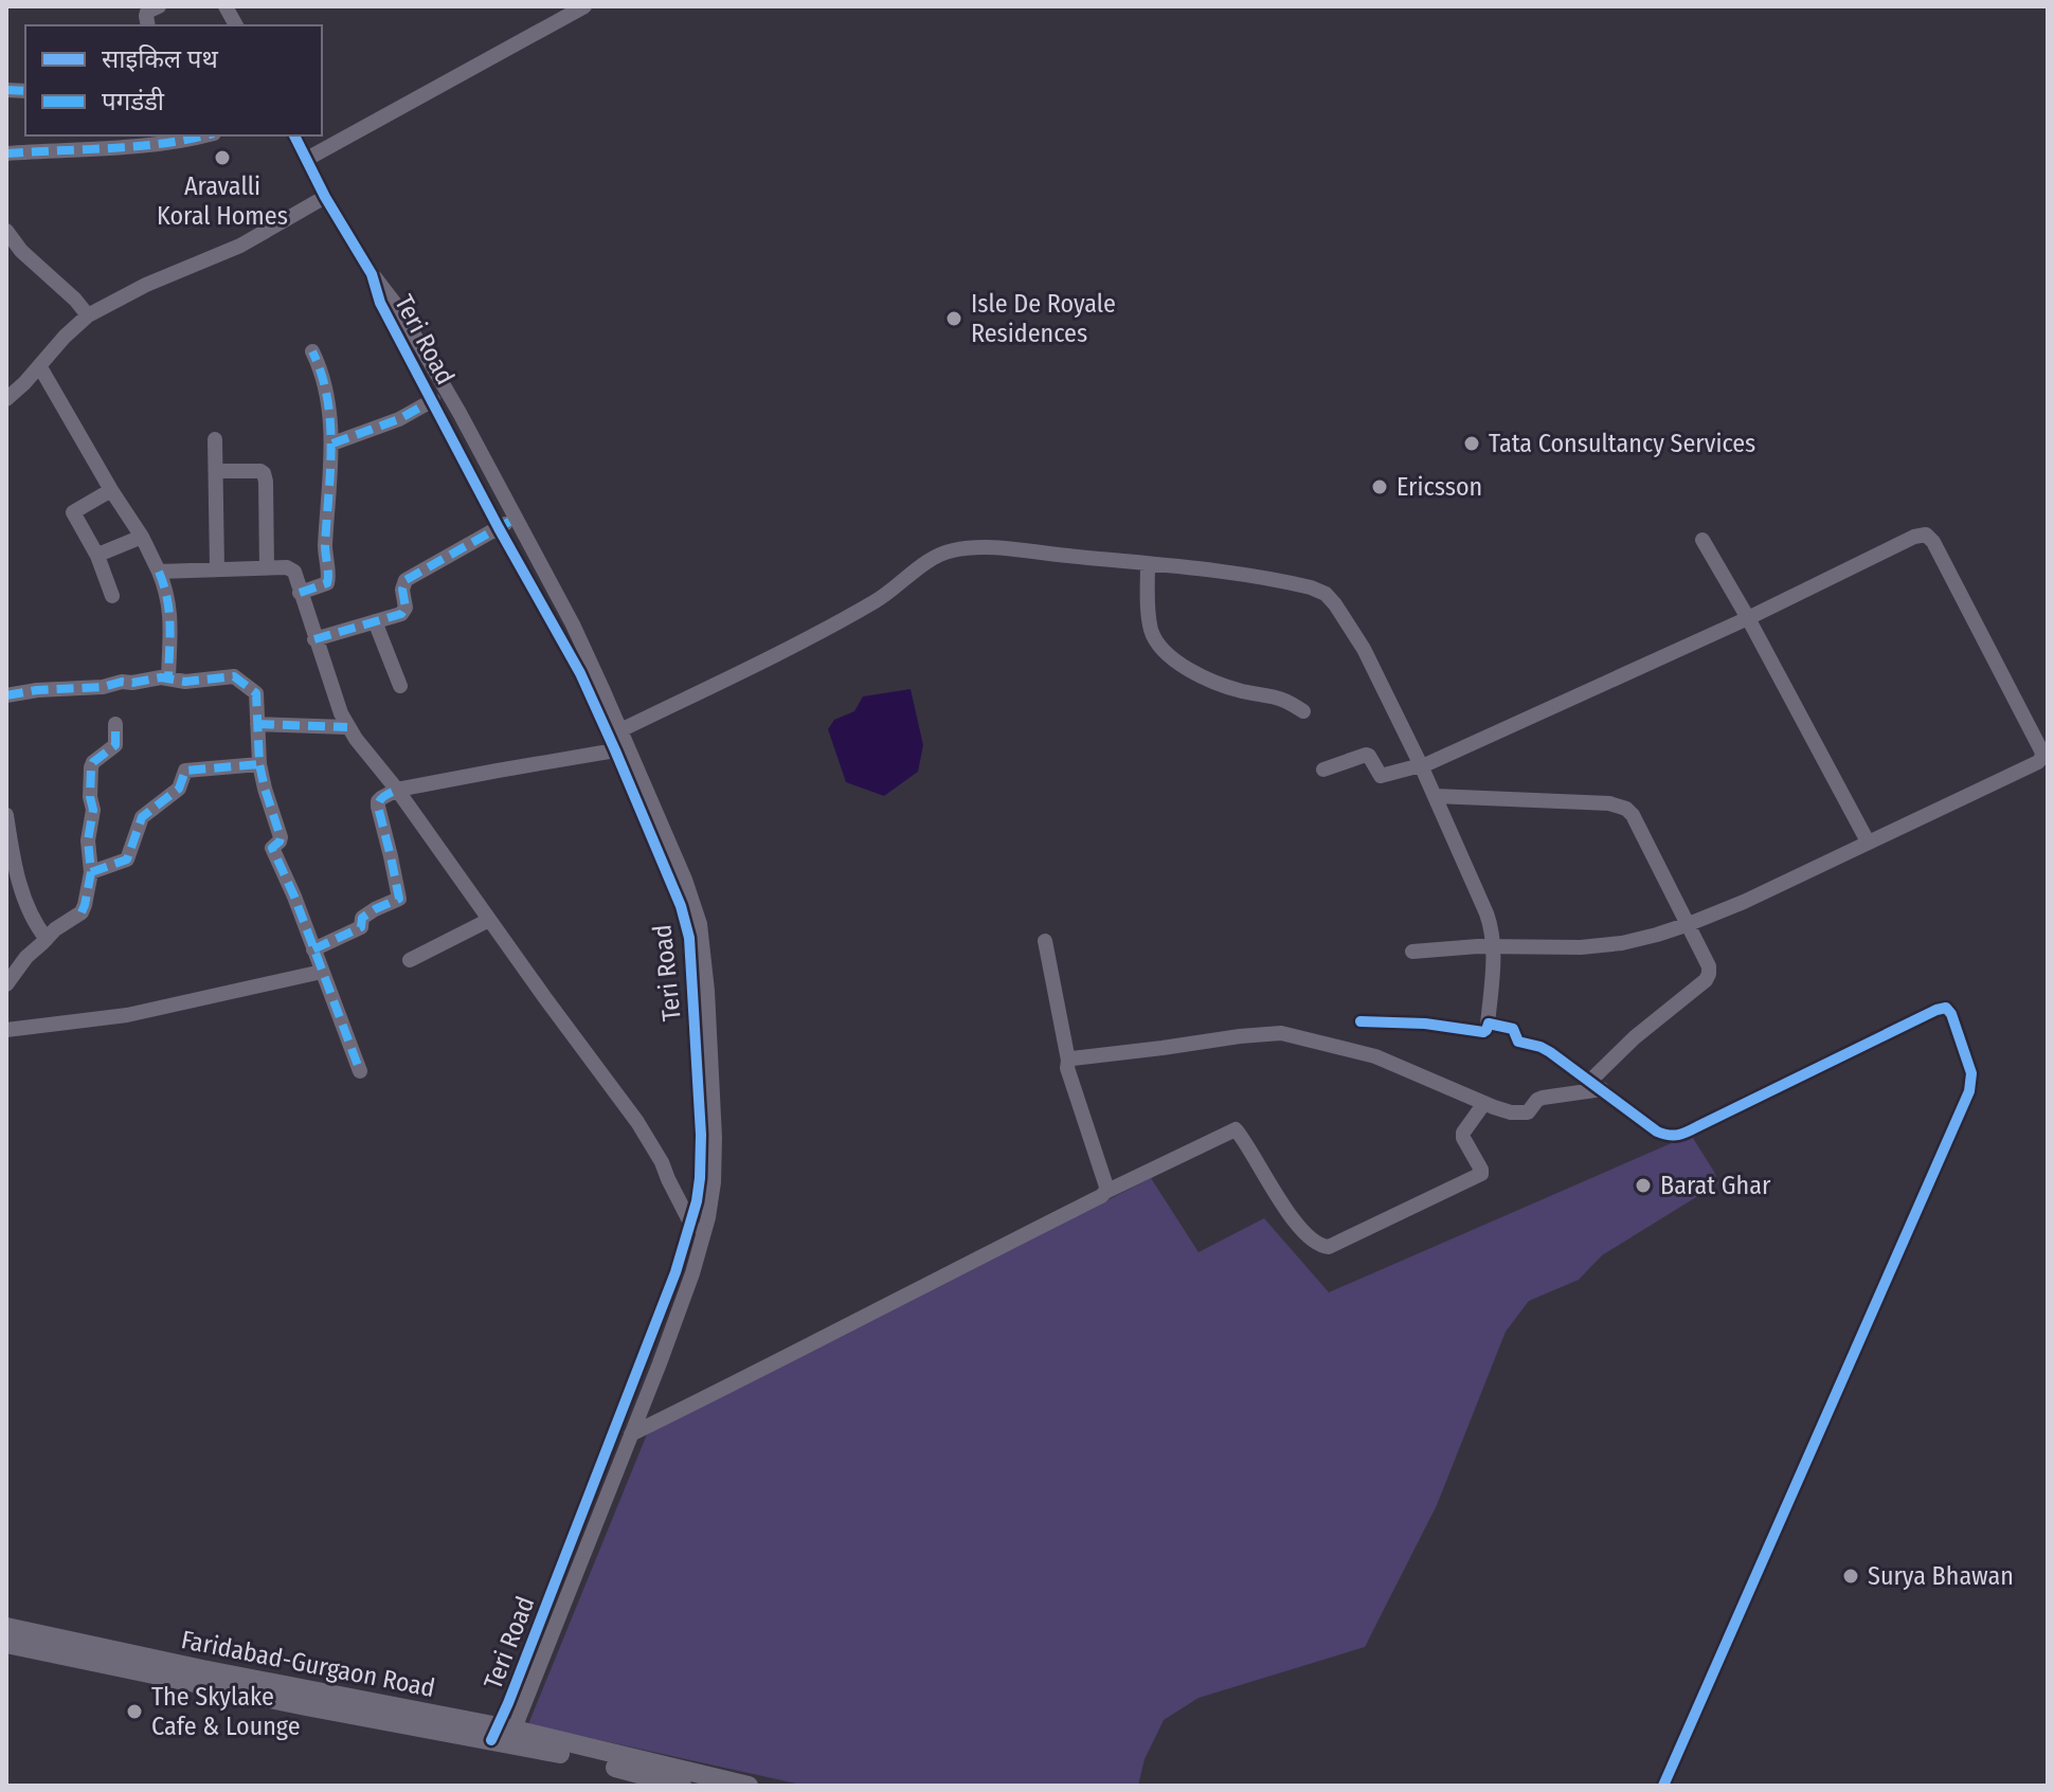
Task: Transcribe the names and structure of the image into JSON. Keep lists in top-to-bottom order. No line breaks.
{"streets":{"main road":["Faridabad-Gurgaon Road"],"street":["Teri Road"]},"crossings":[["Teri Road","Faridabad-Gurgaon Road"]],"places":["Aravalli Koral Homes","Isle De Royale Residences","Tata Consultancy Services","Ericsson","Barat Ghar","Surya Bhawan","The Skylake Cafe & Lounge"],"legend":["साइकिल पथ","पगडंडी"]}
